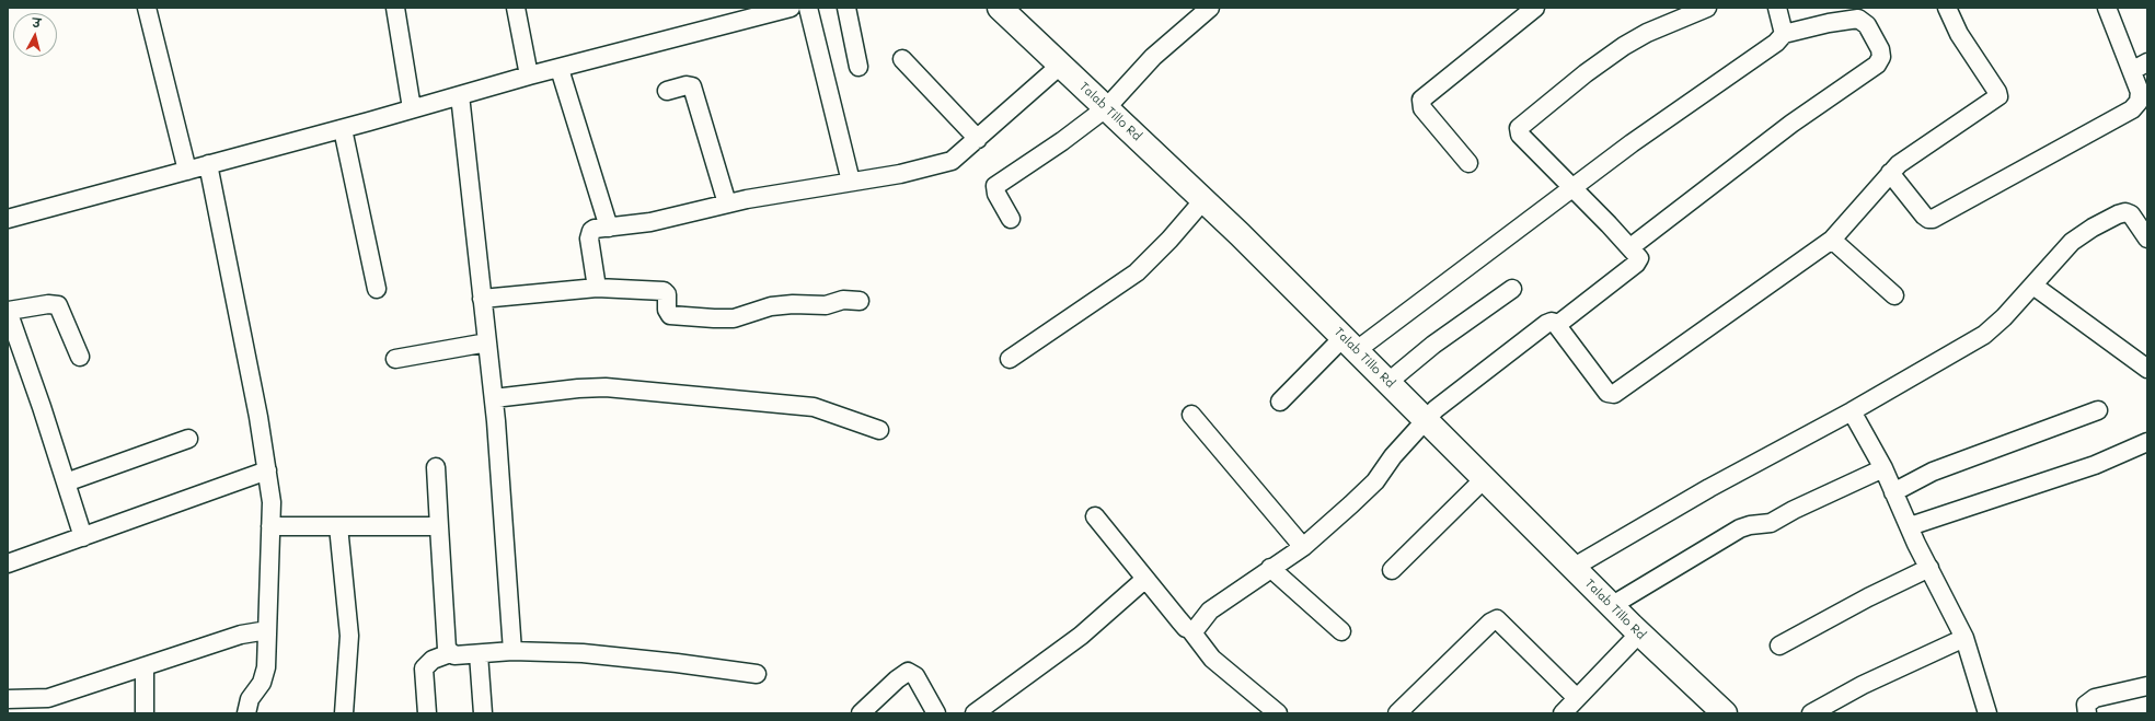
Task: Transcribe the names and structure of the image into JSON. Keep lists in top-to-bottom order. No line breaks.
{"streets":{"main road":["Talab Tillo Rd"]},"north":"top"}
